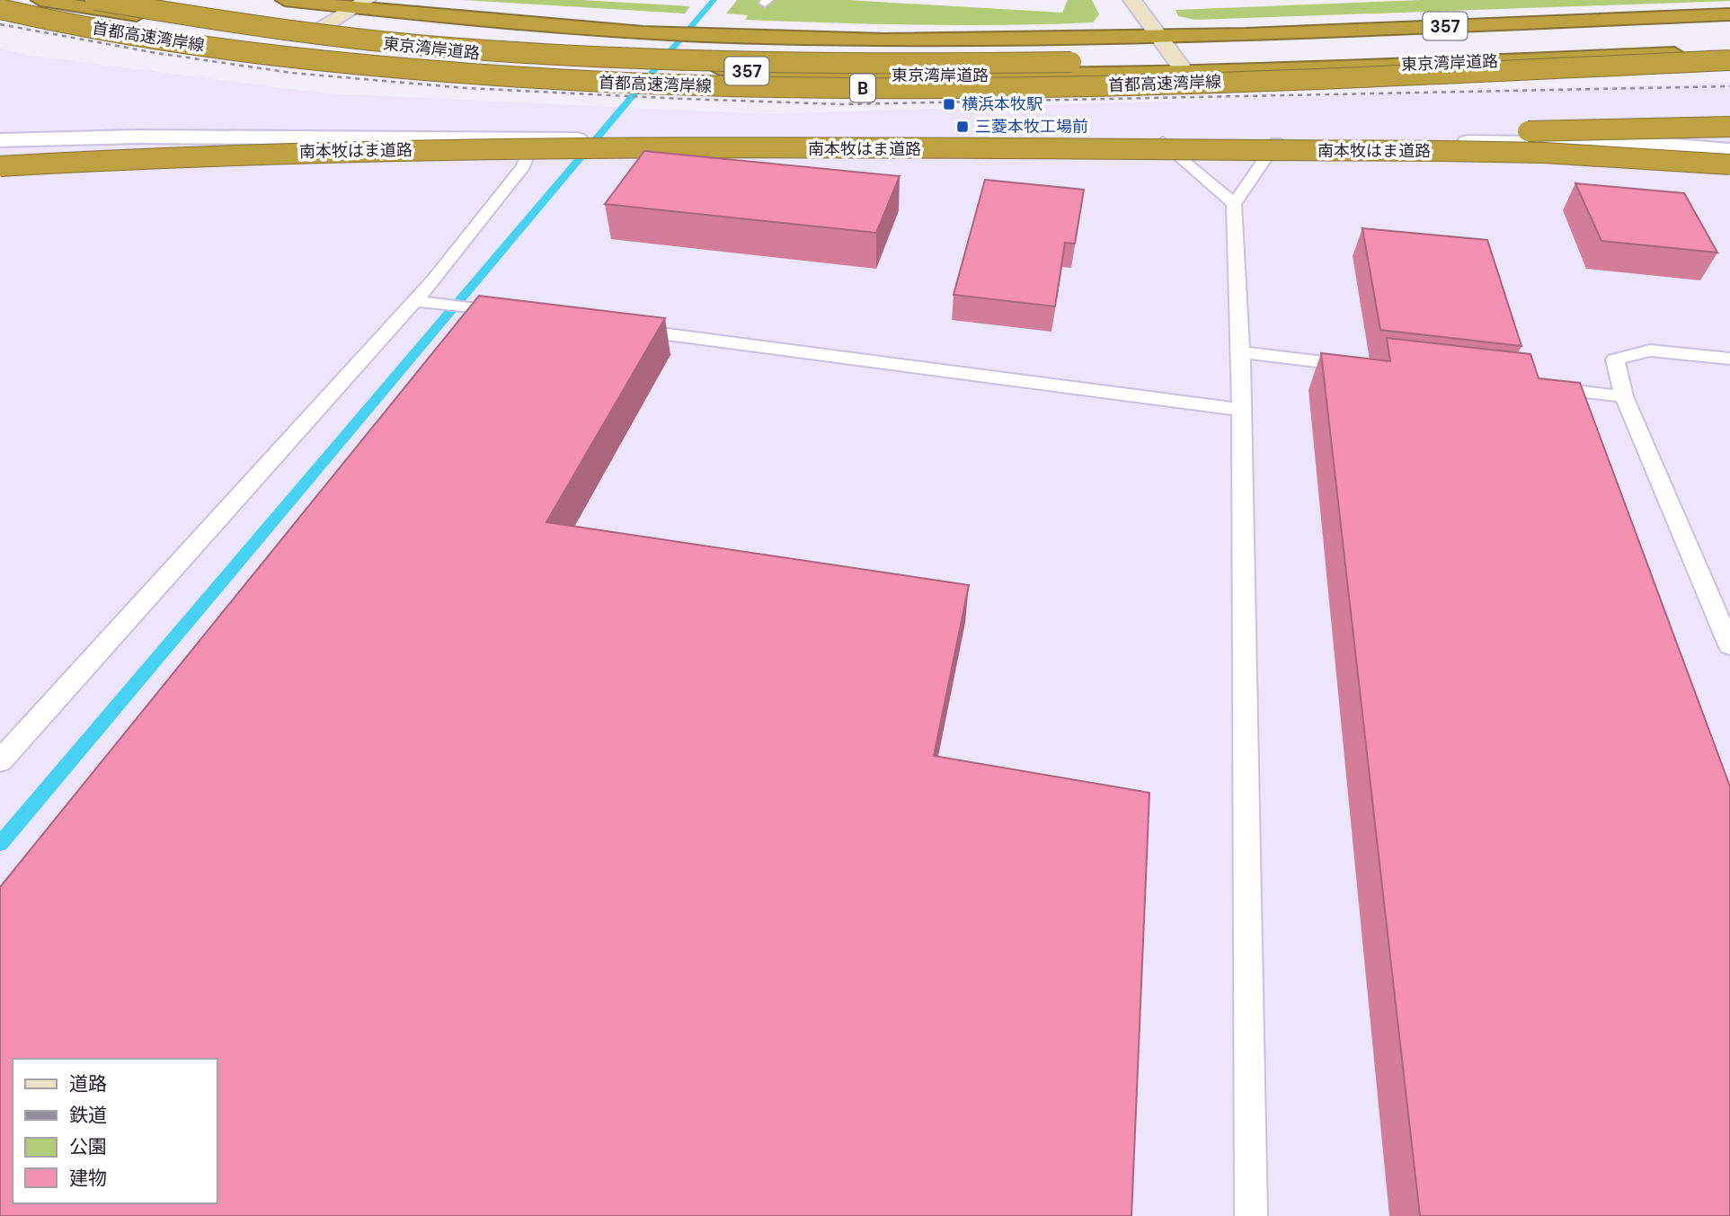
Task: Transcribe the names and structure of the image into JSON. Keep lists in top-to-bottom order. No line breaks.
{"streets":{"highway":["357","首都高速湾岸線","東京湾岸道路","B","南本牧はま道路"]},"places":{"transit":["横浜本牧駅","三菱本牧工場前"]},"legend":["道路","鉄道","公園","建物"]}
